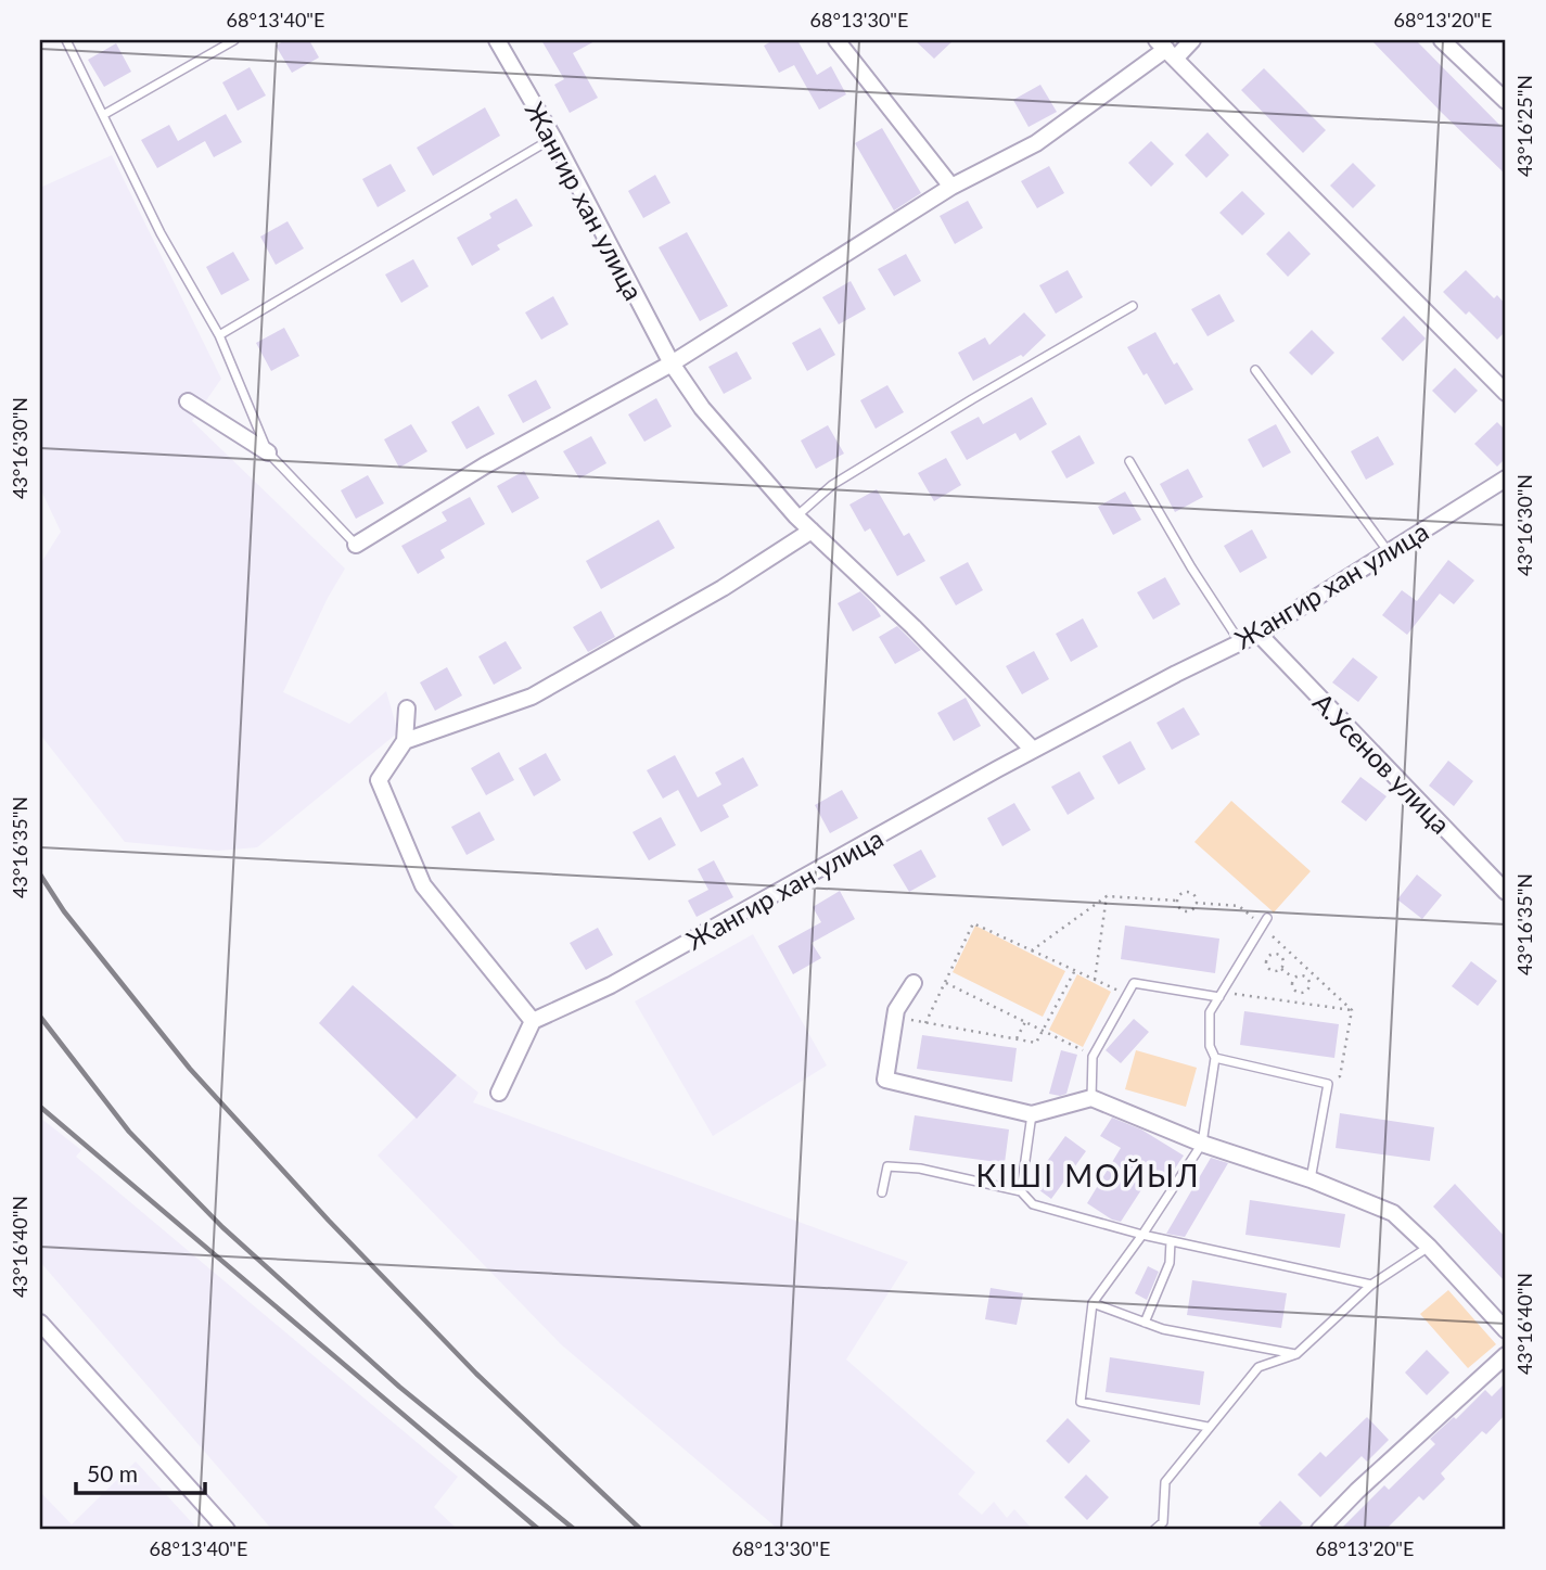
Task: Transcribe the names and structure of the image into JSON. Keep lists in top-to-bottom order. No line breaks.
{"streets":{"street":["Жангир хан улица","А.Усенов улица"]},"crossings":[["Жангир хан улица","А.Усенов улица"]],"districts":["КІШІ МОЙЫЛ"],"scale_bar":"50 m","coordinates":["68°13'40\"E","68°13'30\"E","68°13'20\"E","43°16'25\"N","43°16'30\"N","43°16'35\"N","43°16'40\"N"]}
